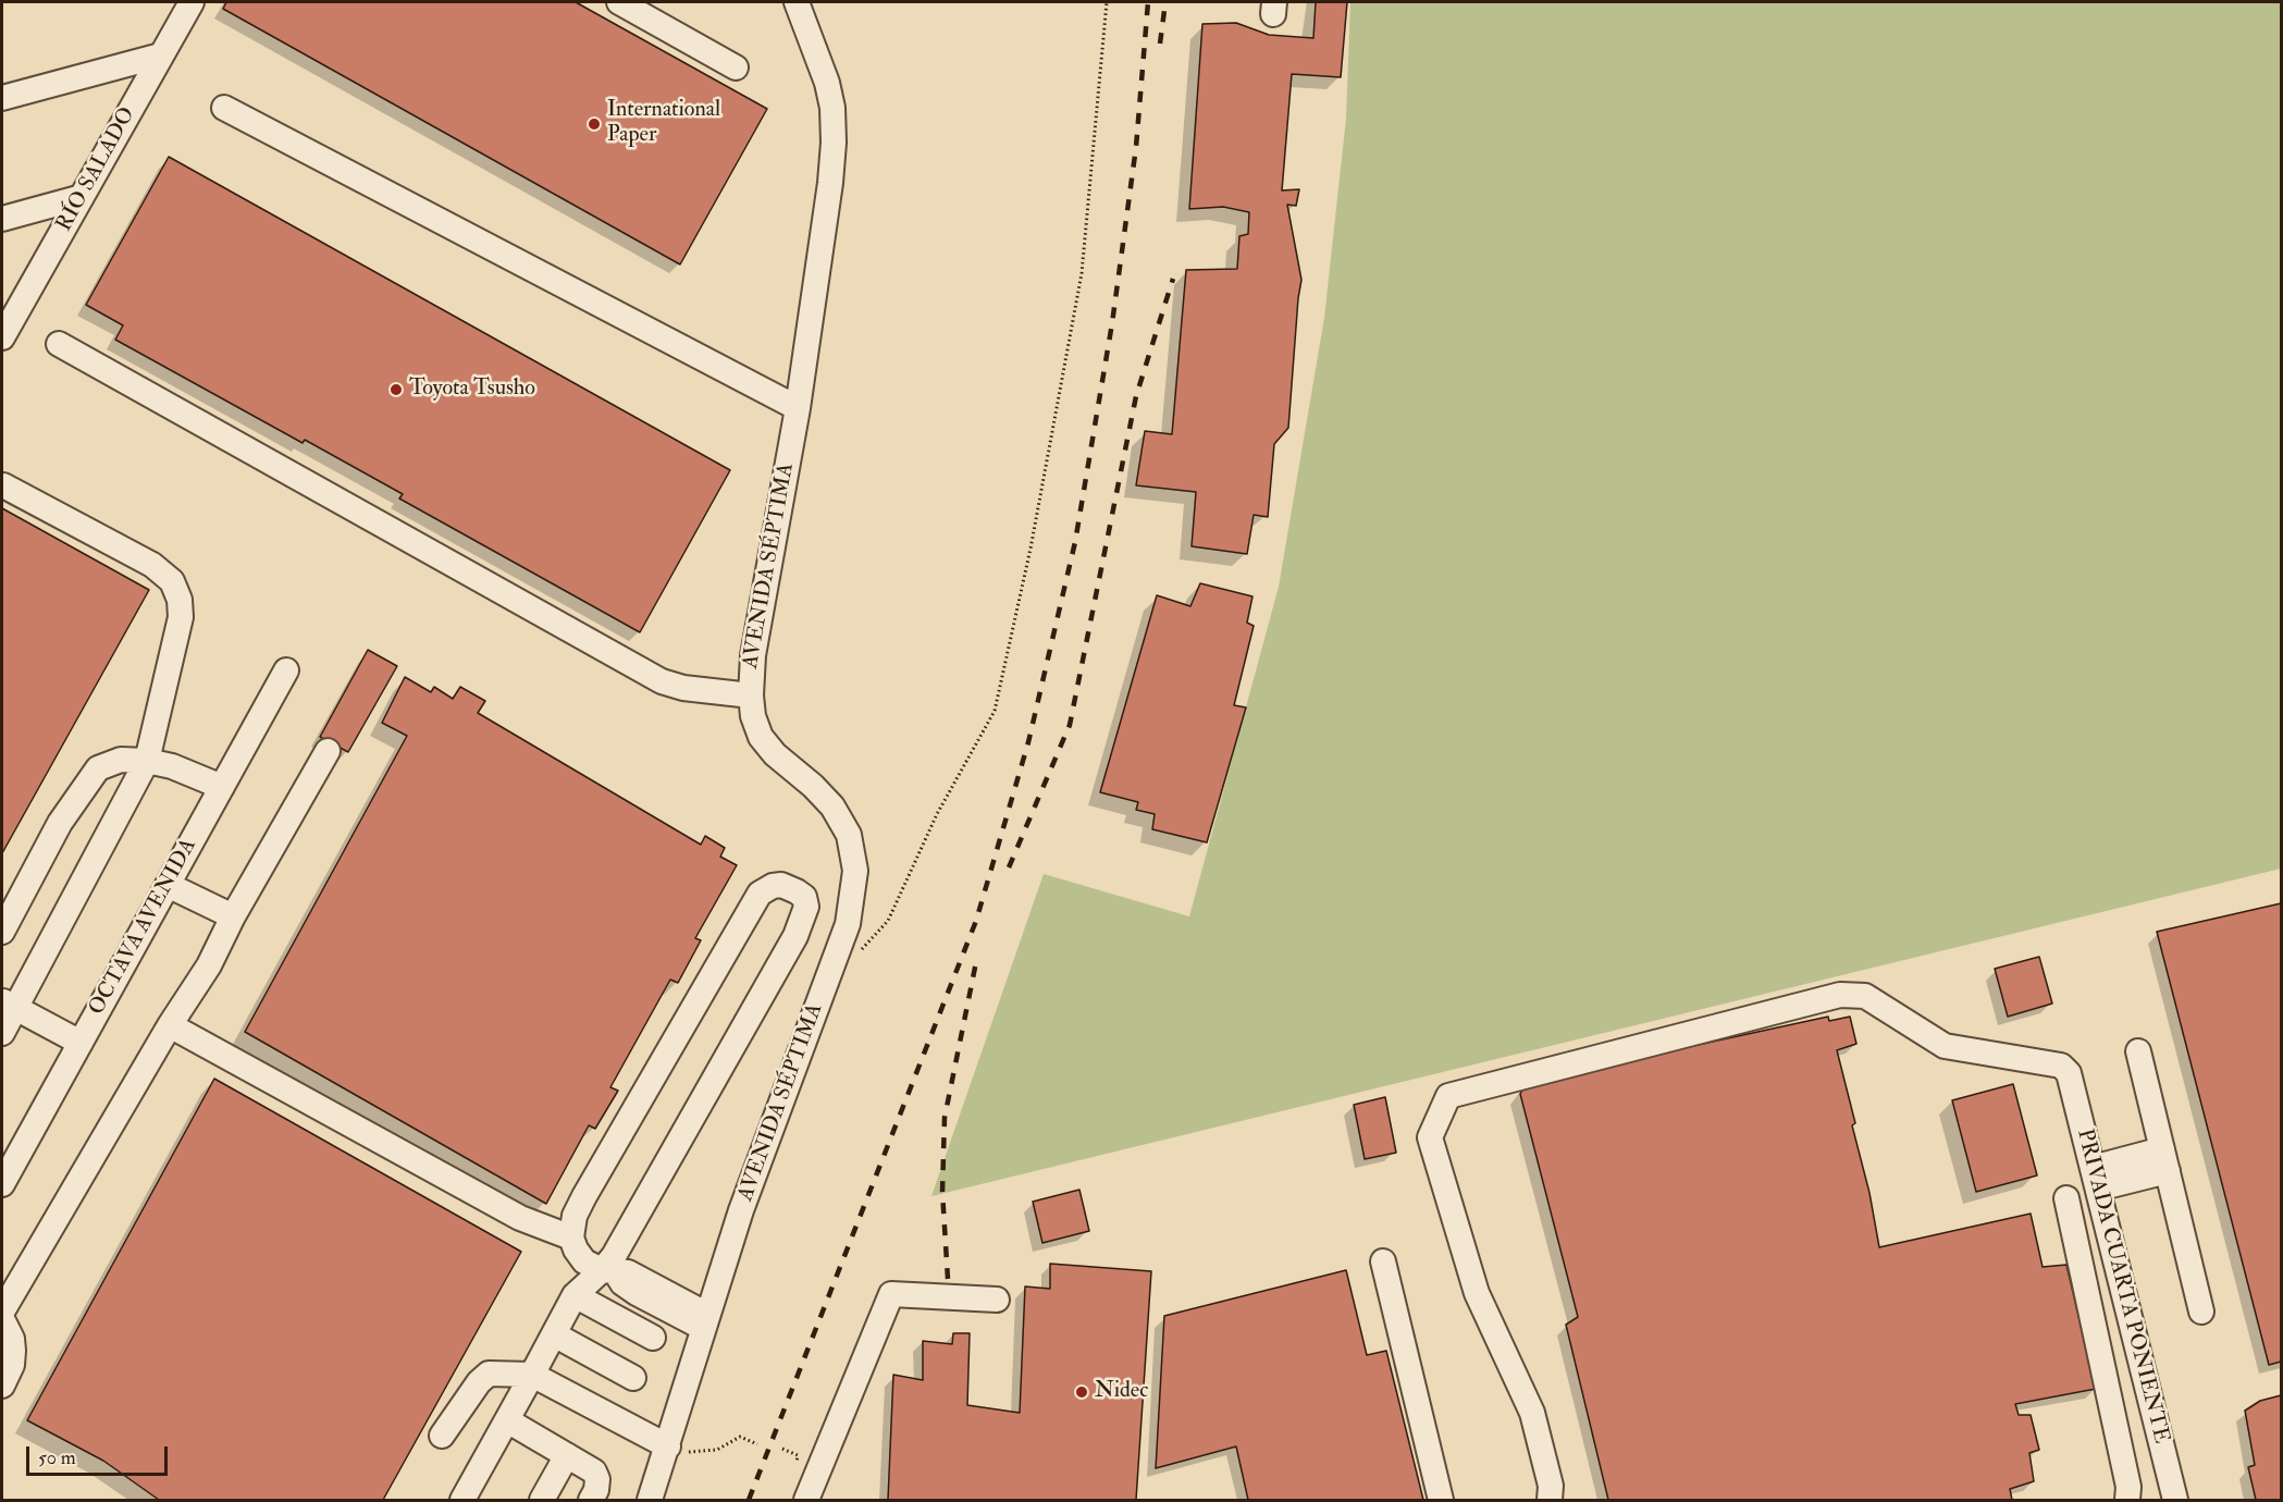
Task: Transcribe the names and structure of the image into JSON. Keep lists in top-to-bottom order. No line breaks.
{"streets":{"street":["RÍO SALADO","AVENIDA SÉPTIMA","OCTAVA AVENIDA","PRIVADA CUARTA PONIENTE"]},"places":["International Paper","Toyota Tsusho","Nidec"],"scale_bar":"50 m"}
